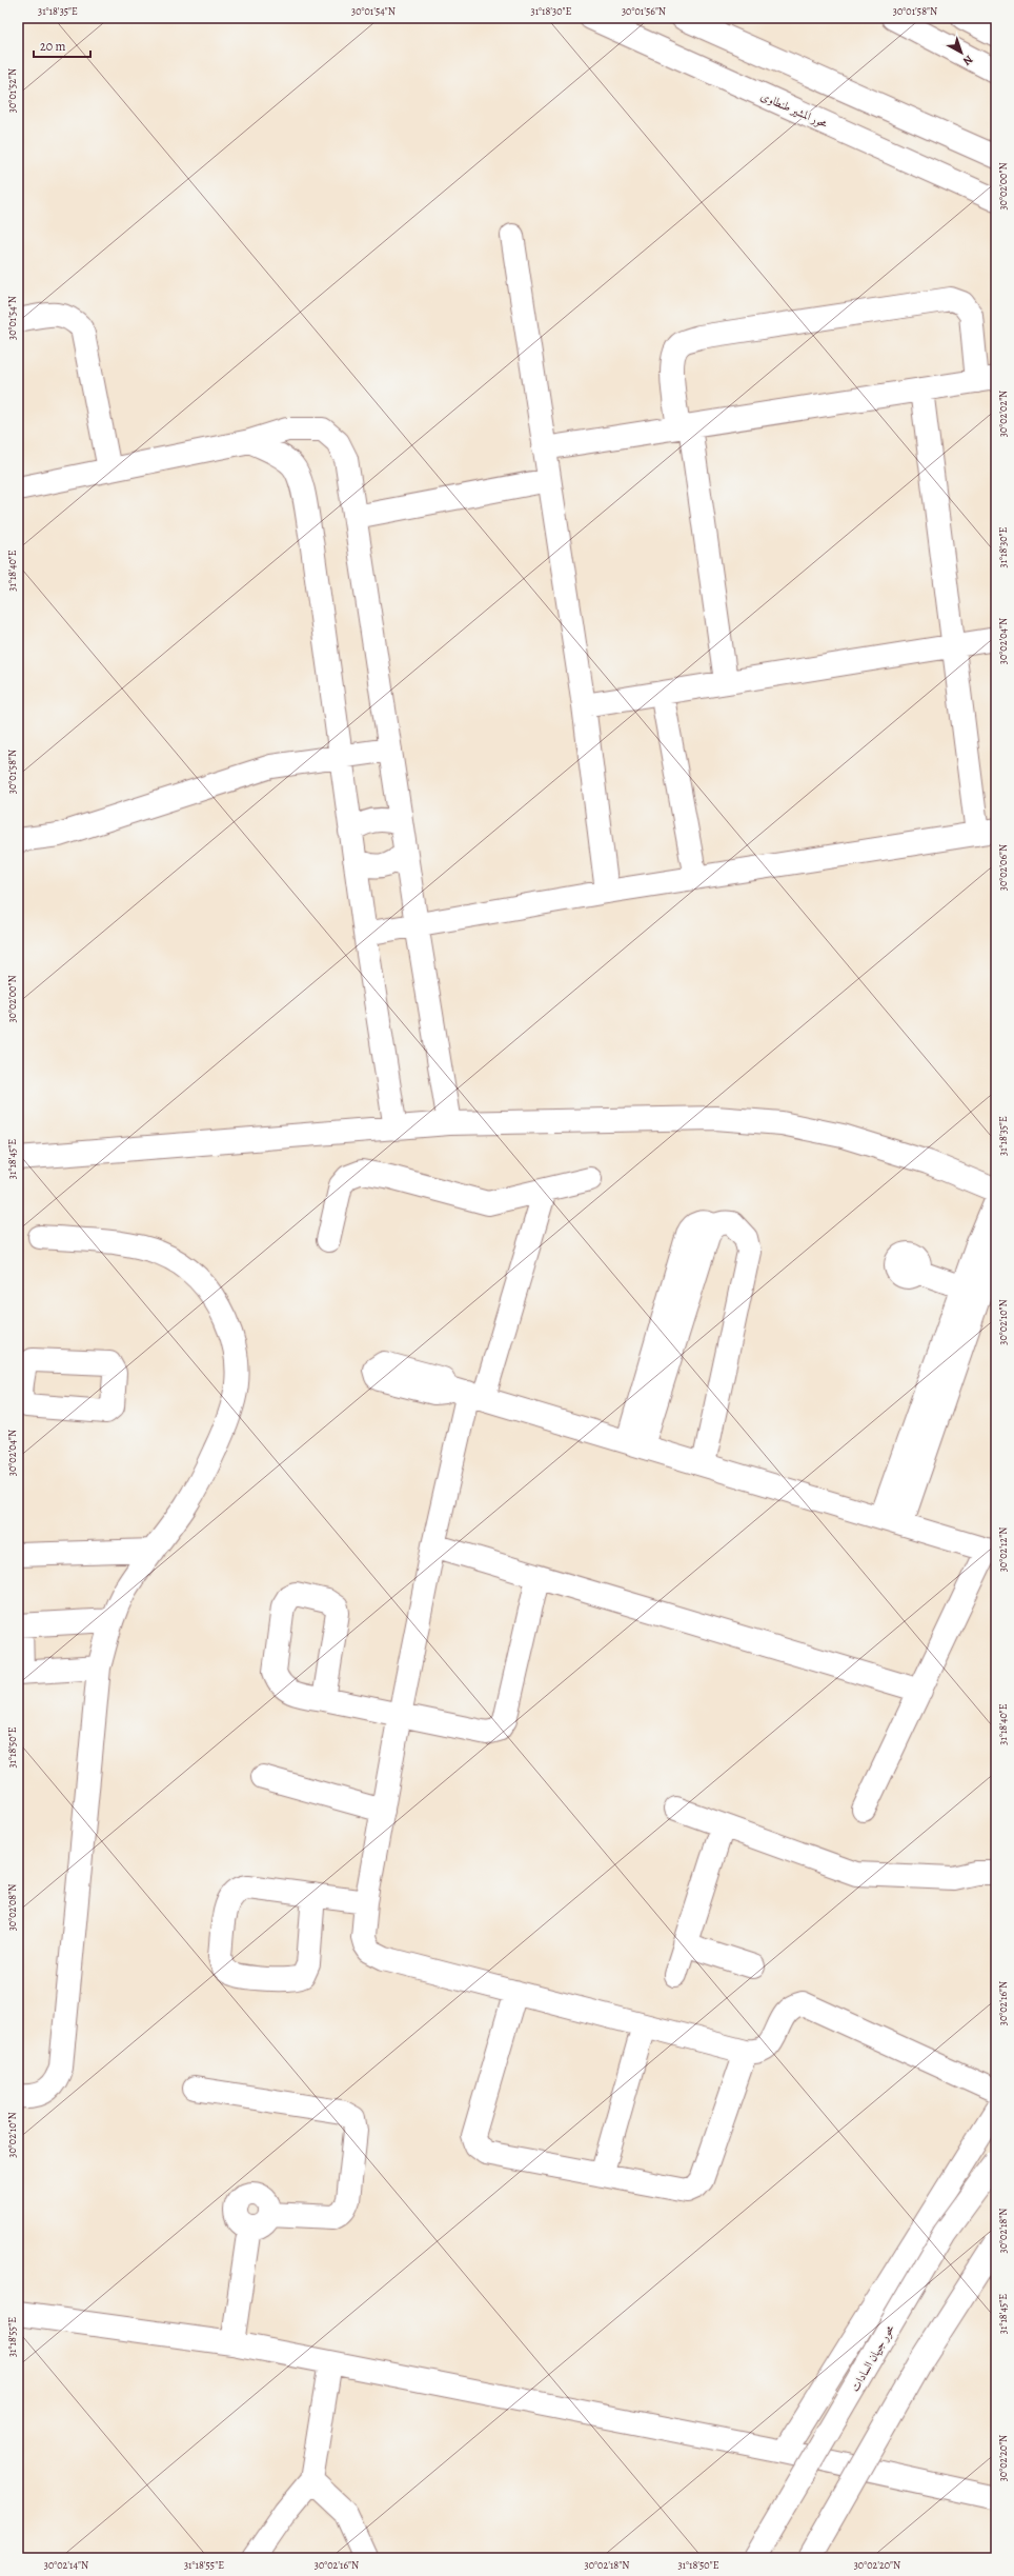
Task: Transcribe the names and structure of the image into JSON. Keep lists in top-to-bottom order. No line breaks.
{"streets":{"main road":["محور المشير طنطاوى","محور جيهان السادات"]},"scale_bar":"20 m","north":"bottom right","coordinates":["31°18'35\"E","30°01'54\"N","31°18'30\"E","30°01'56\"N","30°01'58\"N","30°01'52\"N","30°02'00\"N","30°02'02\"N","31°18'40\"E","30°02'04\"N","30°02'06\"N","31°18'45\"E","30°02'10\"N","30°02'12\"N","31°18'50\"E","30°02'08\"N","30°02'16\"N","30°02'18\"N","31°18'55\"E","30°02'20\"N","30°02'14\"N"]}
